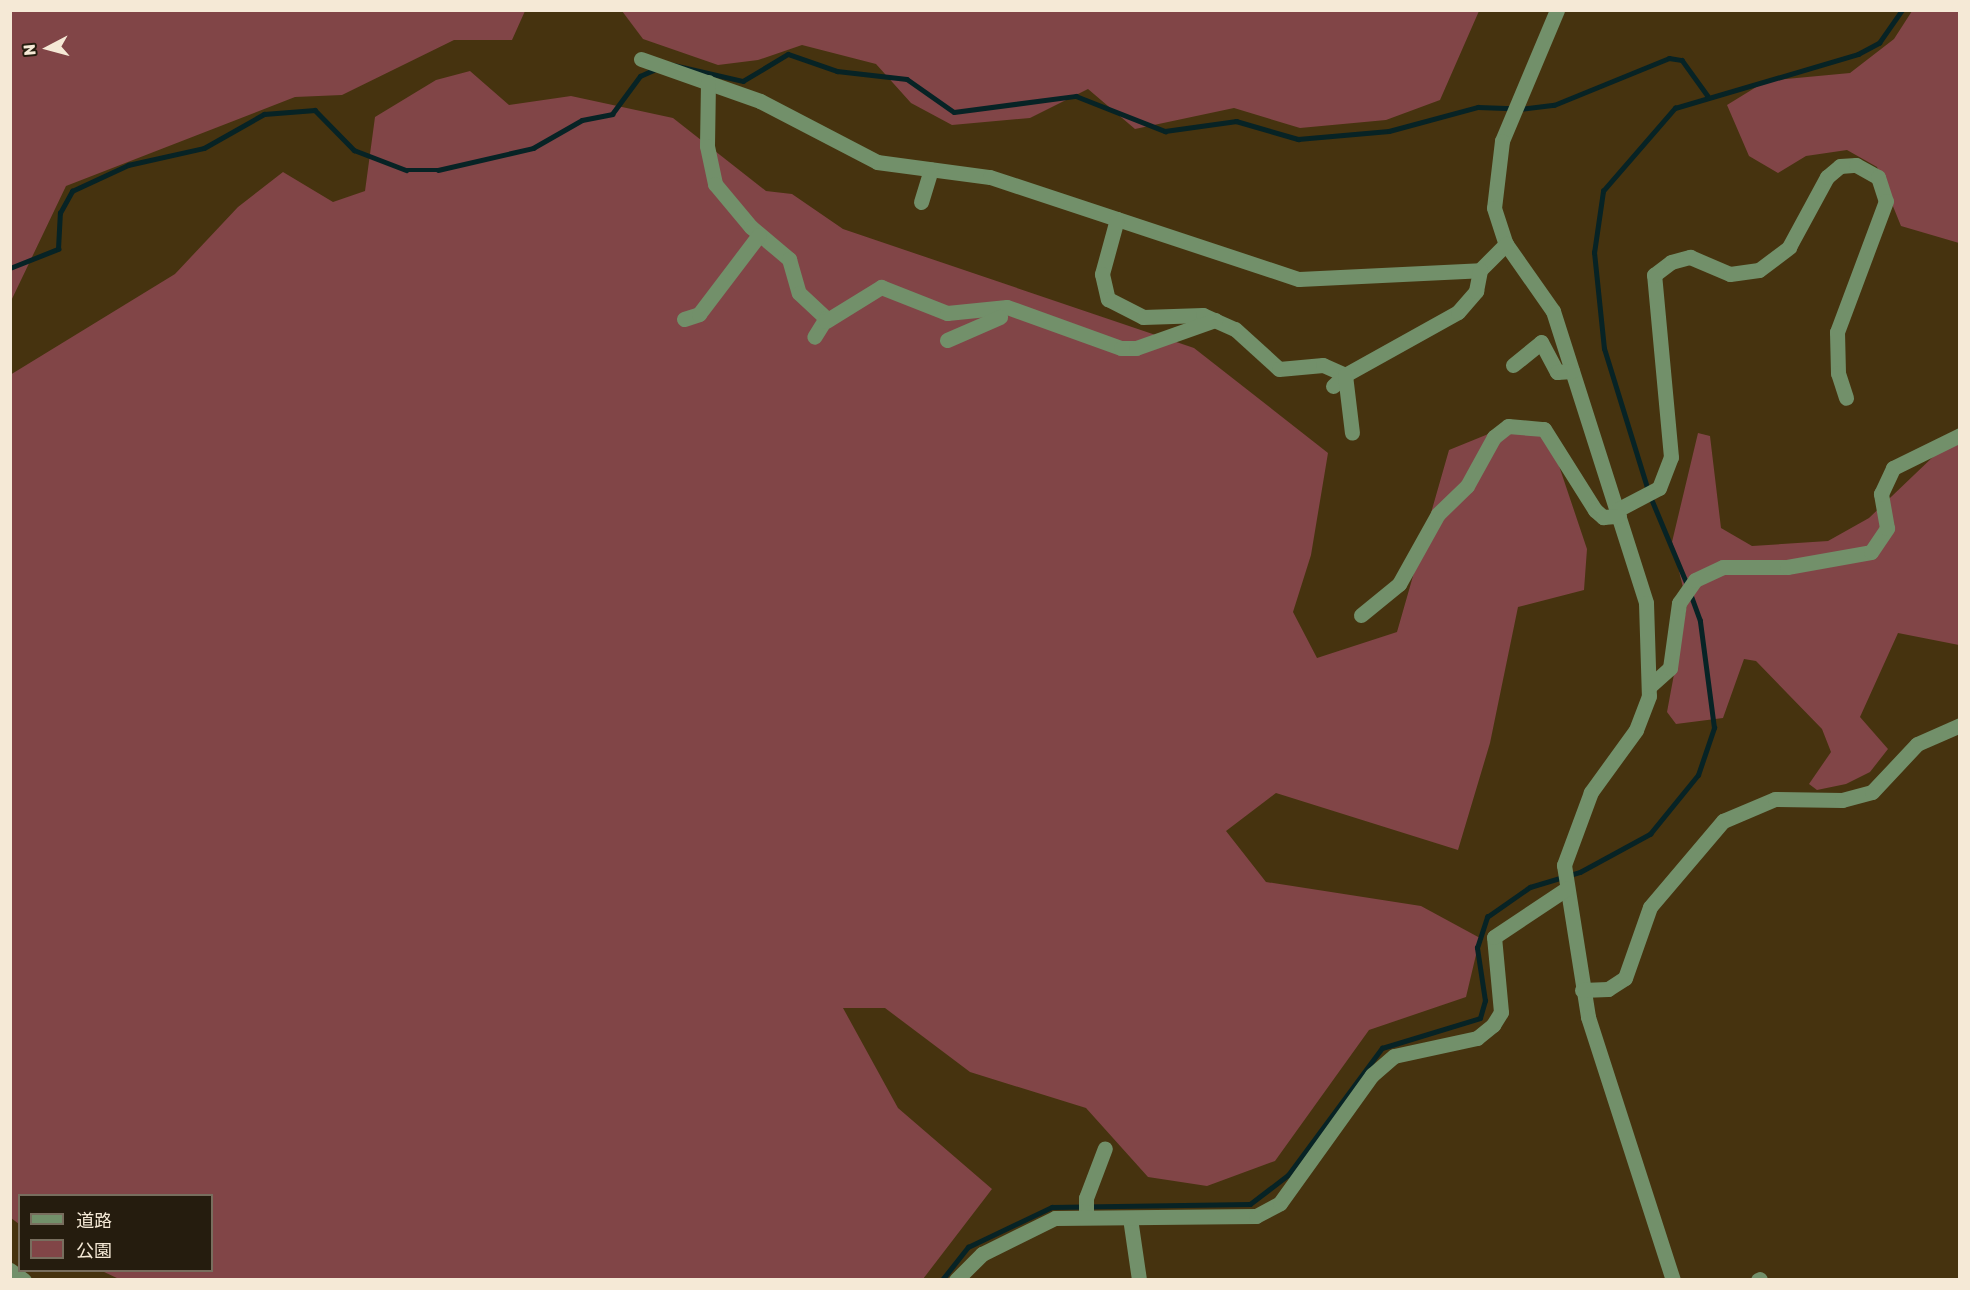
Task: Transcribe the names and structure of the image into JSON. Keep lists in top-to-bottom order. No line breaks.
{"legend":["道路","公園"],"north":"left"}
